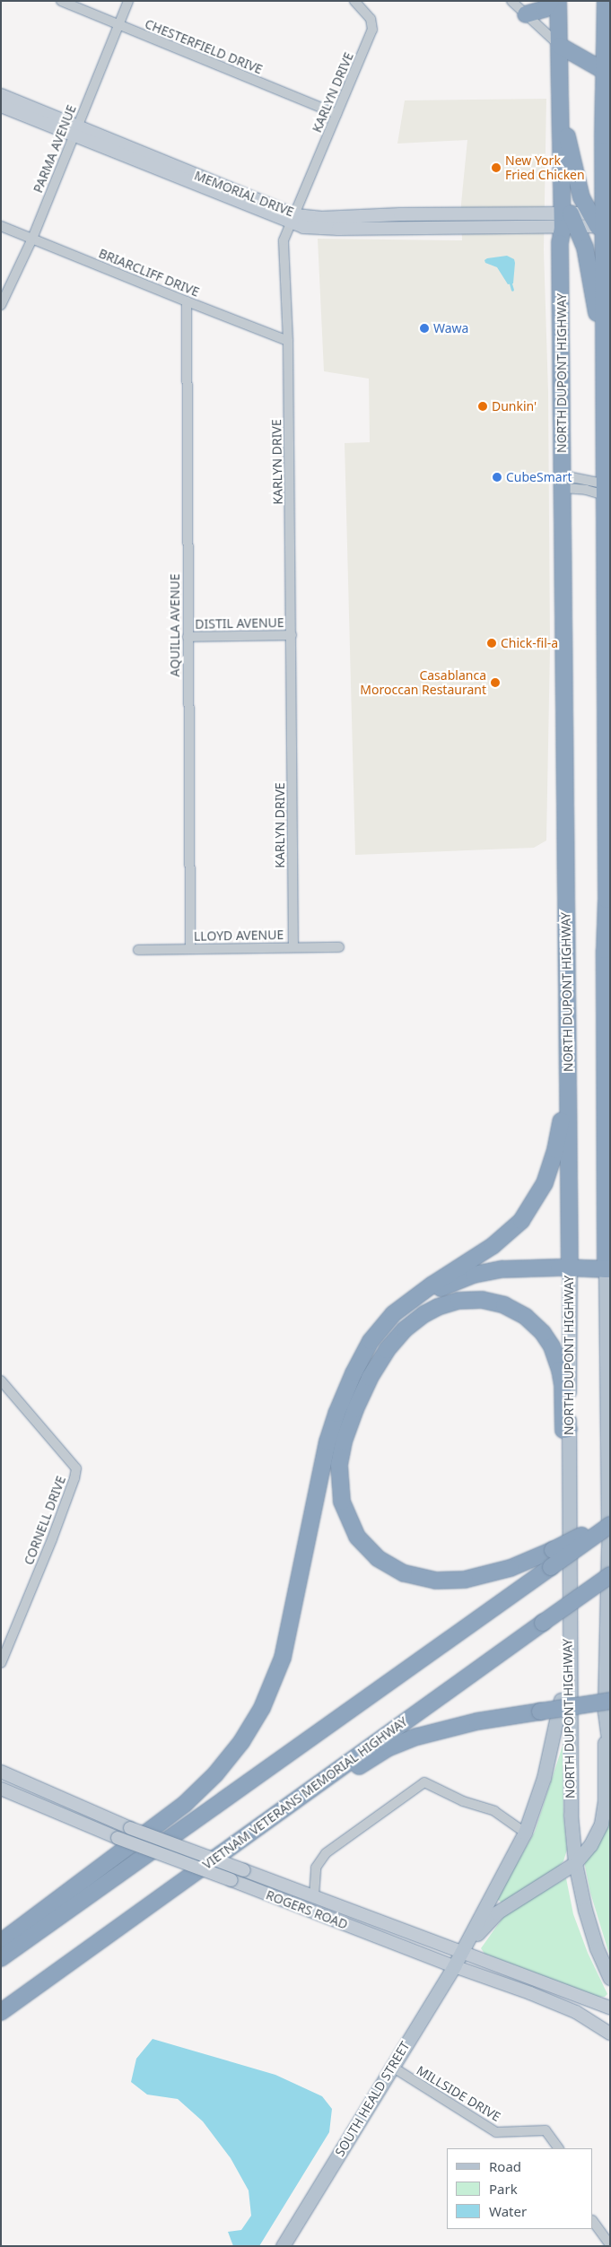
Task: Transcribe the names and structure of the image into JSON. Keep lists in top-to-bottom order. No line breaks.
{"streets":{"highway":["NORTH DUPONT HIGHWAY","VIETNAM VETERANS MEMORIAL HIGHWAY"],"main road":["SOUTH HEALD STREET"],"street":["CHESTERFIELD DRIVE","KARLYN DRIVE","PARMA AVENUE","MEMORIAL DRIVE","BRIARCLIFF DRIVE","DISTIL AVENUE","AQUILLA AVENUE","LLOYD AVENUE","CORNELL DRIVE","ROGERS ROAD","MILLSIDE DRIVE"]},"crossings":[["CHESTERFIELD DRIVE","KARLYN DRIVE"],["CHESTERFIELD DRIVE","PARMA AVENUE"],["KARLYN DRIVE","MEMORIAL DRIVE"],["KARLYN DRIVE","BRIARCLIFF DRIVE"],["KARLYN DRIVE","DISTIL AVENUE"],["KARLYN DRIVE","LLOYD AVENUE"],["PARMA AVENUE","MEMORIAL DRIVE"],["PARMA AVENUE","BRIARCLIFF DRIVE"],["MEMORIAL DRIVE","NORTH DUPONT HIGHWAY"],["BRIARCLIFF DRIVE","AQUILLA AVENUE"],["NORTH DUPONT HIGHWAY","SOUTH HEALD STREET"],["DISTIL AVENUE","AQUILLA AVENUE"],["AQUILLA AVENUE","LLOYD AVENUE"],["ROGERS ROAD","SOUTH HEALD STREET"],["MILLSIDE DRIVE","SOUTH HEALD STREET"]],"places":["New York Fried Chicken","Wawa","Dunkin'","CubeSmart","Chick-fil-a","Casablanca Moroccan Restaurant"],"legend":["Road","Park","Water"]}
